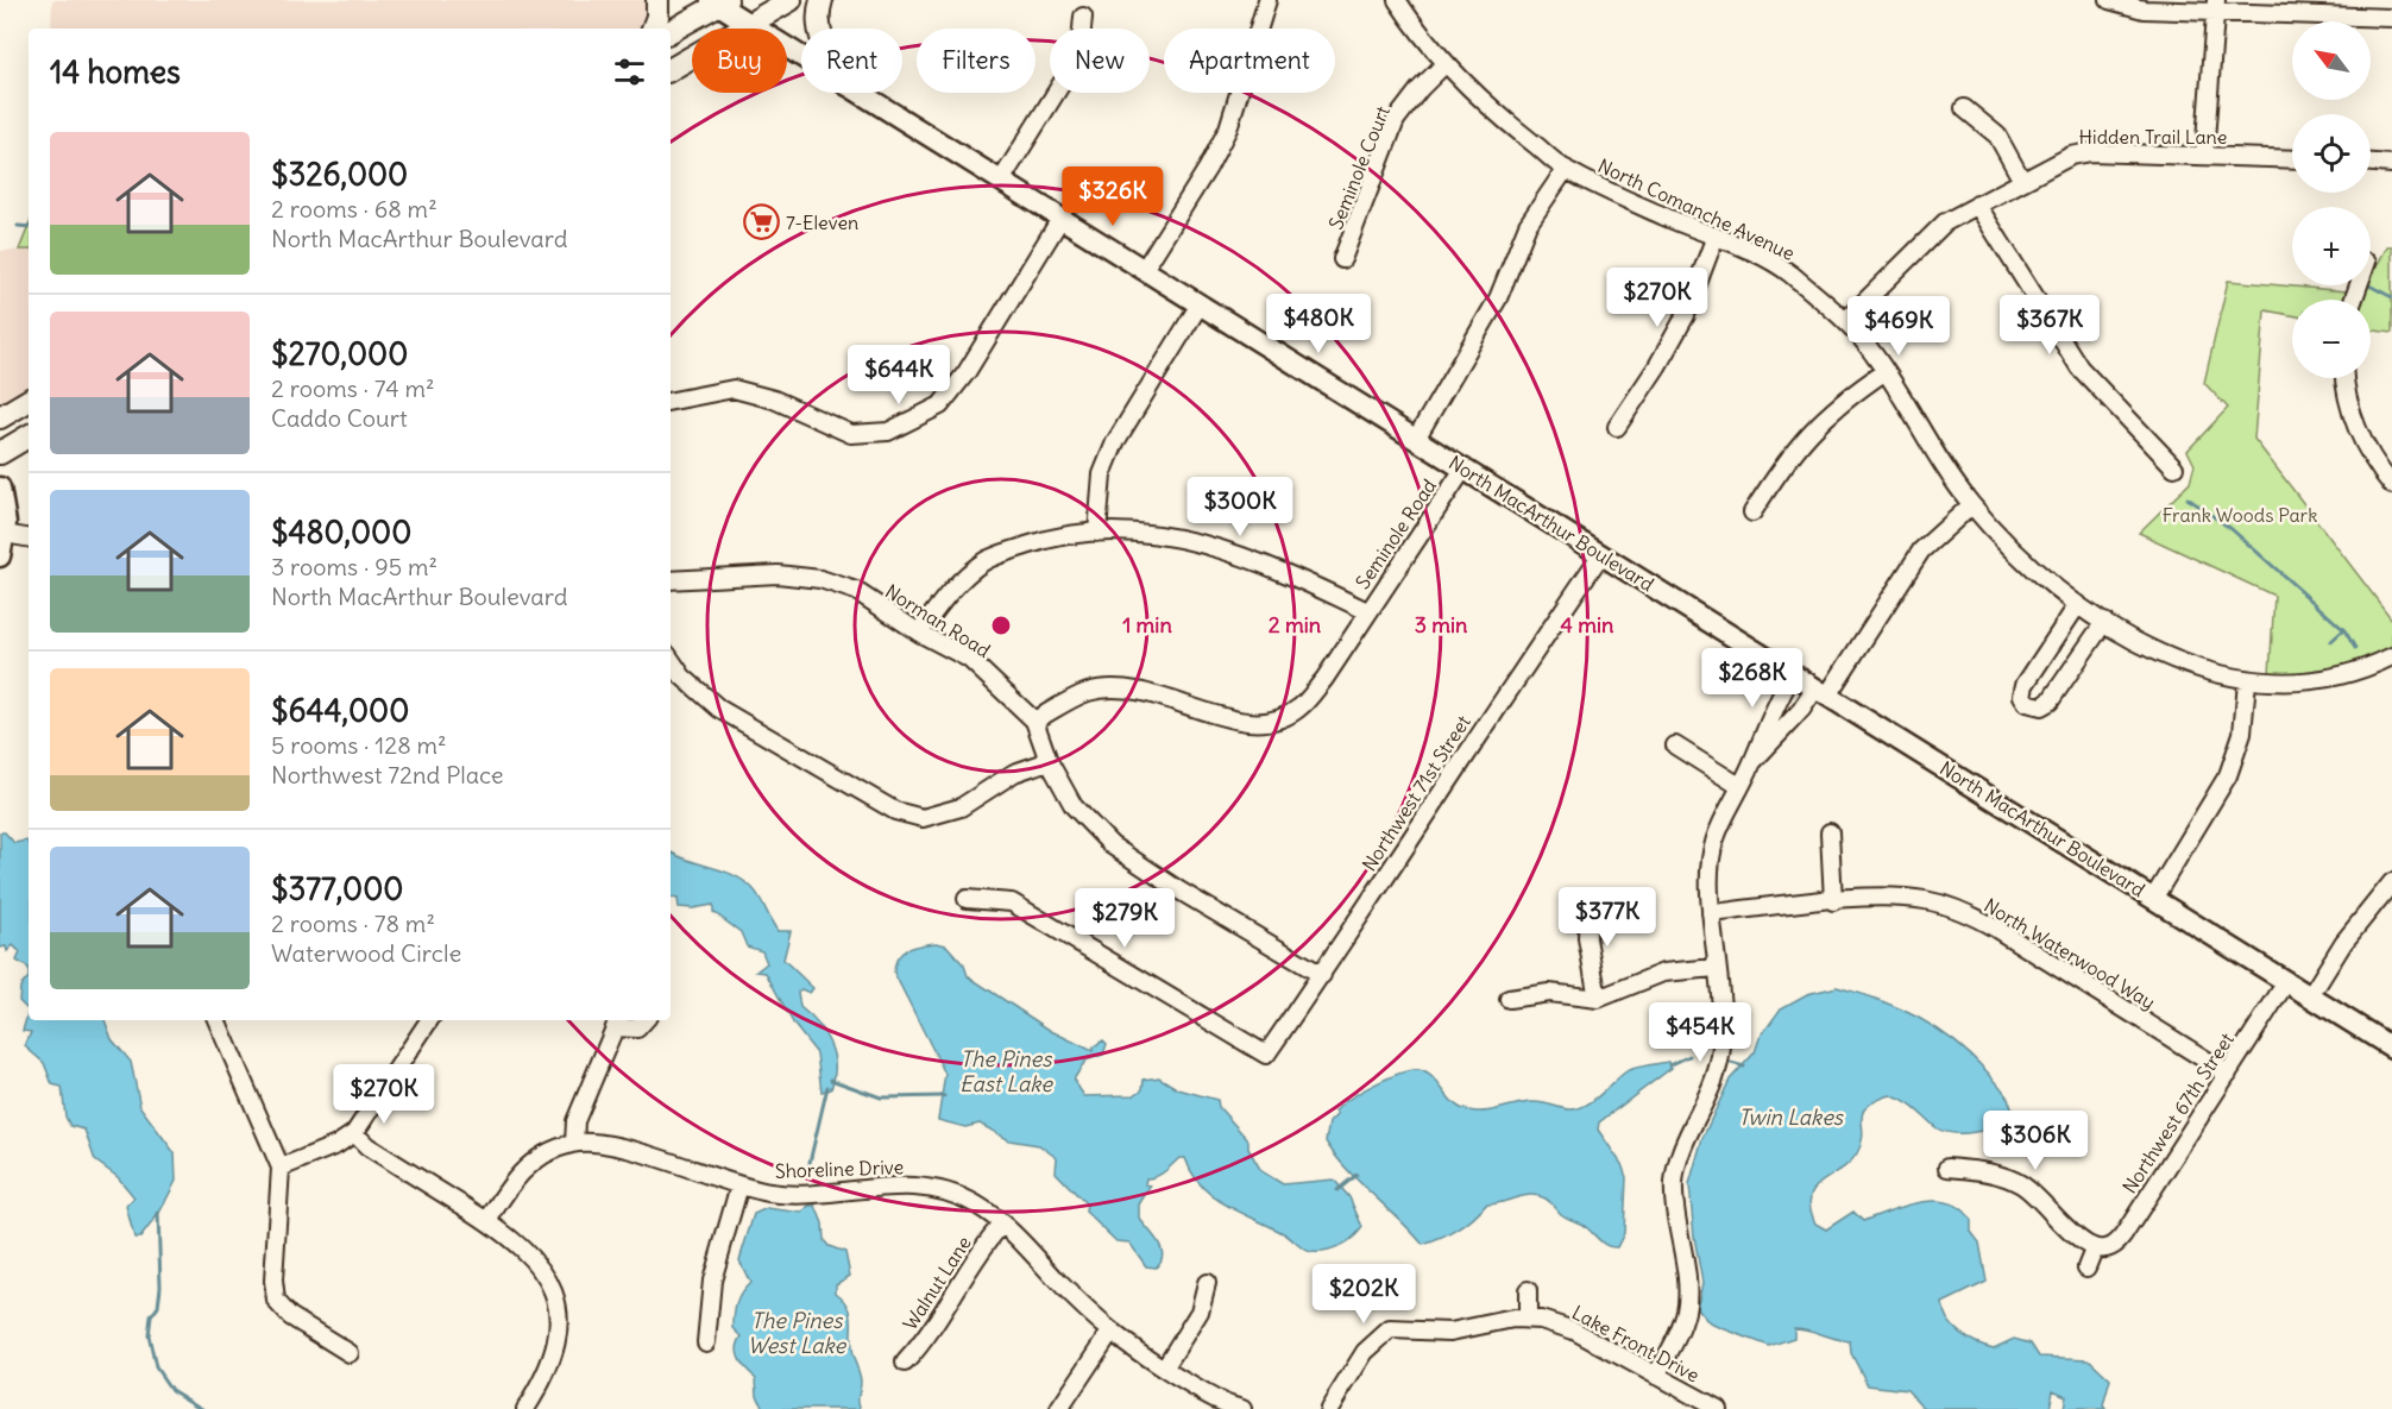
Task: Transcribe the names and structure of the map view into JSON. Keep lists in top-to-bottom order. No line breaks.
{"streets":{"main road":["North MacArthur Boulevard"],"street":["Hidden Trail Lane","Seminole Court","North Comanche Avenue","Seminole Road","Norman Road","Northwest 71st Street","North Waterwood Way","Northwest 67th Street","Shoreline Drive","Walnut Lane","Lake Front Drive"]},"crossings":[["Hidden Trail Lane","North Comanche Avenue"],["Seminole Court","North Comanche Avenue"],["North MacArthur Boulevard","Seminole Road"],["North MacArthur Boulevard","Northwest 71st Street"],["North MacArthur Boulevard","Northwest 67th Street"],["Seminole Road","Norman Road"],["Norman Road","Northwest 71st Street"],["North Waterwood Way","Northwest 67th Street"],["Shoreline Drive","Walnut Lane"]],"water":["The Pines East Lake","Twin Lakes","The Pines West Lake"],"parks":["Frank Woods Park"],"places":{"supermarket":["7-Eleven"]},"north":"top left","page":{"map_buttons":["+","−"],"chip":["Buy","Rent","Filters","New","Apartment"],"heading":"14 homes","list":[{"name":"$326,000","note":"2 rooms · 68 m² · North MacArthur Boulevard"},{"name":"$270,000","note":"2 rooms · 74 m² · Caddo Court"},{"name":"$480,000","note":"3 rooms · 95 m² · North MacArthur Boulevard"},{"name":"$644,000","note":"5 rooms · 128 m² · Northwest 72nd Place"},{"name":"$377,000","note":"2 rooms · 78 m² · Waterwood Circle"}],"price":["$326K","$270K","$480K","$367K","$469K","$644K","$300K","$268K","$377K","$279K","$454K","$270K","$306K","$202K"]},"rings":["1 min","2 min","3 min","4 min"]}
